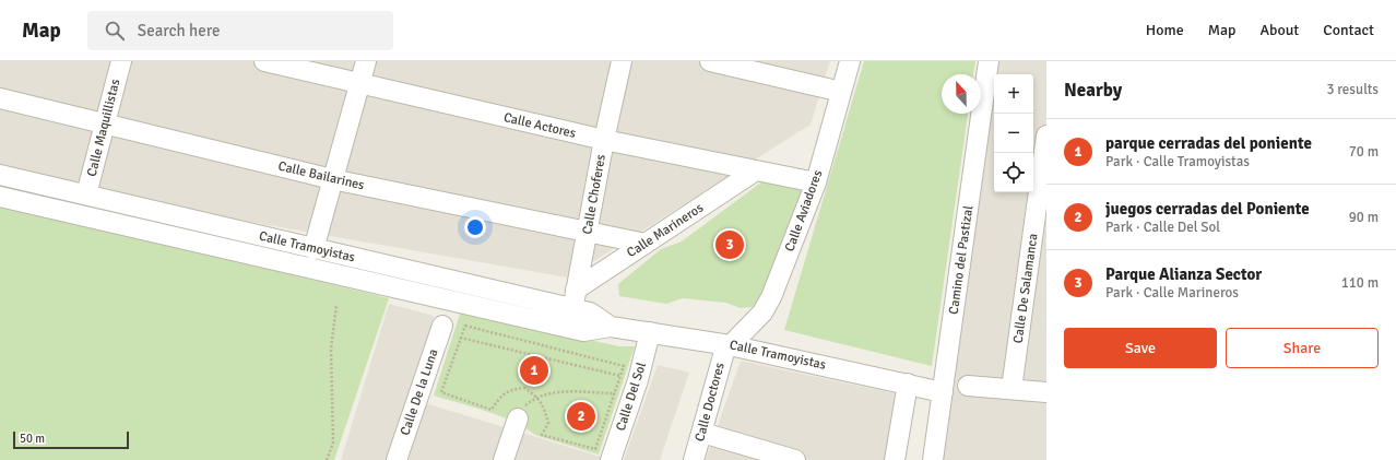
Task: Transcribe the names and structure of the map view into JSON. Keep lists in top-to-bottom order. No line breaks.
{"streets":{"street":["Calle Actores","Calle Maquillistas","Calle Bailarines","Calle Choferes","Calle Aviadores","Calle Marineros","Calle Tramoyistas","Camino del Pastizal","Calle De Salamanca","Calle De la Luna","Calle Del Sol","Calle Doctores"]},"crossings":[["Calle Actores","Calle Choferes"],["Calle Actores","Calle Aviadores"],["Calle Actores","Calle Marineros"],["Calle Maquillistas","Calle Bailarines"],["Calle Maquillistas","Calle Tramoyistas"],["Calle Bailarines","Calle Choferes"],["Calle Bailarines","Calle Marineros"],["Calle Choferes","Calle Marineros"],["Calle Choferes","Calle Tramoyistas"],["Calle Aviadores","Calle Tramoyistas"],["Calle Aviadores","Calle Doctores"],["Calle Marineros","Calle Tramoyistas"],["Calle Tramoyistas","Camino del Pastizal"],["Calle Tramoyistas","Calle Del Sol"],["Calle Tramoyistas","Calle Doctores"]],"scale_bar":"50 m","north":"top","page":{"header":"Map","search":"Search here","nav":["Home","Map","About","Contact"],"heading":["Nearby","3 results"],"map_buttons":["+","−"],"list":[{"mark":"1","name":"parque cerradas del poniente","note":"Park · Calle Tramoyistas","value":"70 m"},{"mark":"2","name":"juegos cerradas del Poniente","note":"Park · Calle Del Sol","value":"90 m"},{"mark":"3","name":"Parque Alianza Sector","note":"Park · Calle Marineros","value":"110 m"}],"pins":["3","1","2"],"buttons":["Save","Share"],"scale":"50 m"}}
